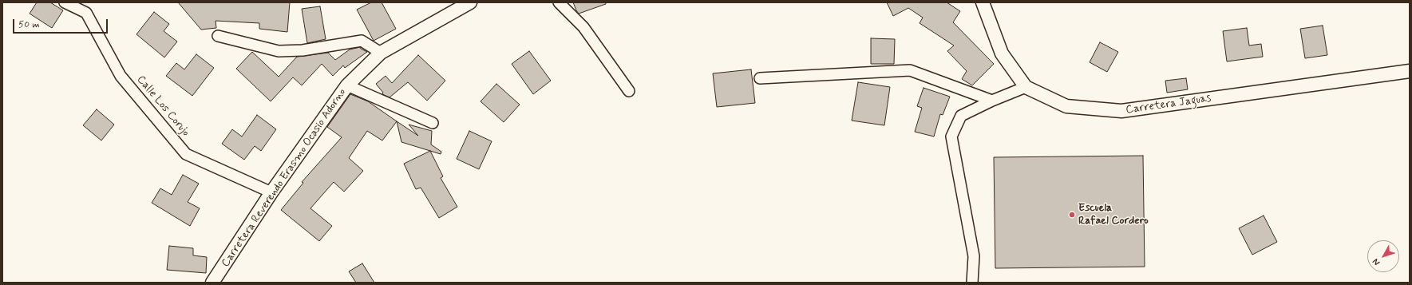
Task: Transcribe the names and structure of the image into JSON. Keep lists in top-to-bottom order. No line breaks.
{"streets":{"street":["Carretera Jaguas","Calle Los Corujo","Carretera Reverendo Erasmo Ocasio Adorno"]},"crossings":[["Calle Los Corujo","Carretera Reverendo Erasmo Ocasio Adorno"]],"places":["Escuela Rafael Cordero"],"scale_bar":"50 m","north":"bottom left"}
